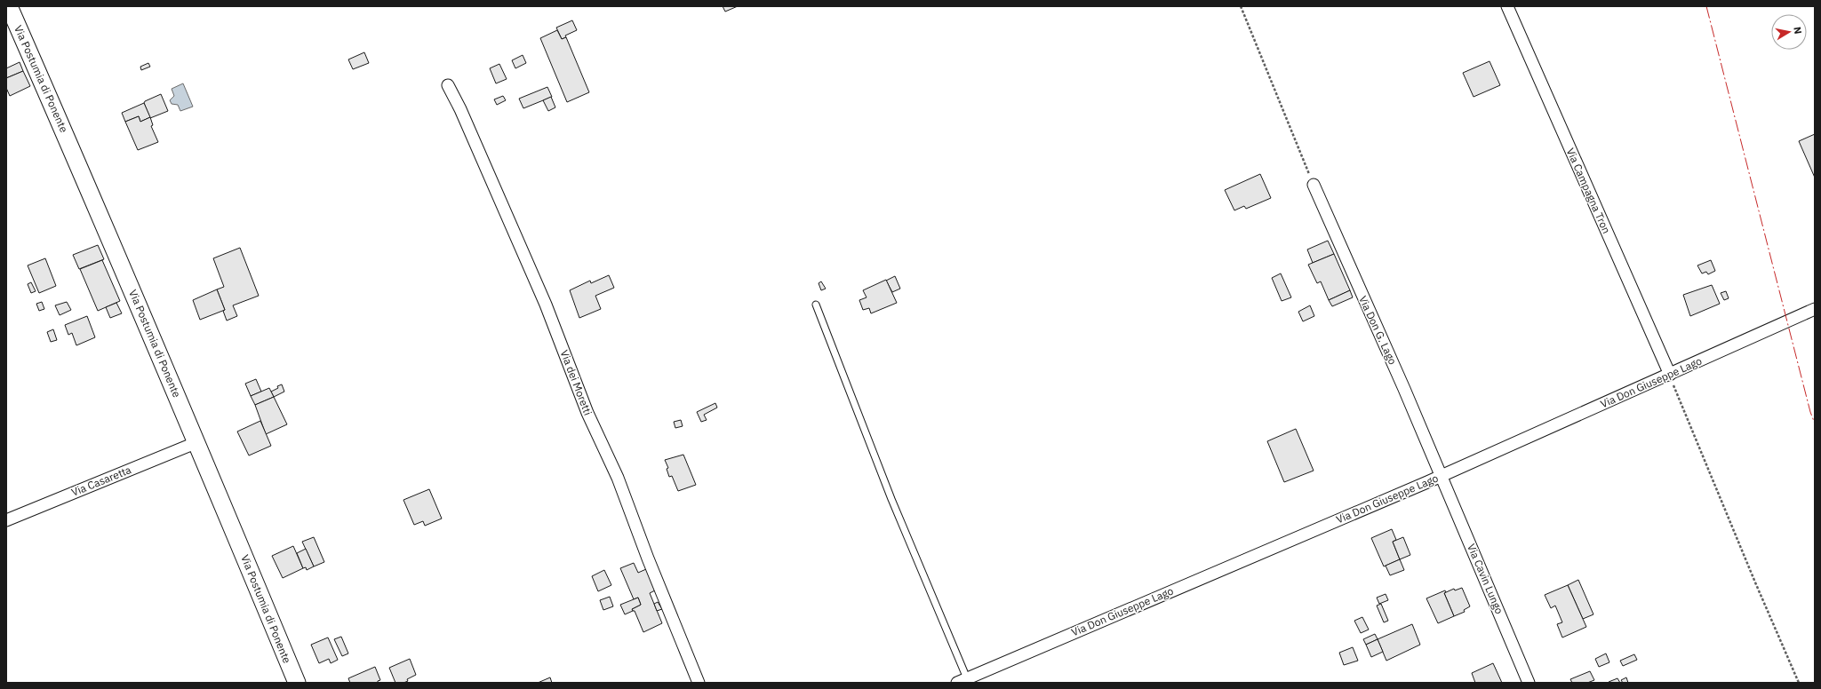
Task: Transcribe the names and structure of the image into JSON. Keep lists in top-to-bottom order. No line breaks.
{"streets":{"main road":["Via Postumia di Ponente"],"street":["Via Campagna Tron","Via Don G. Lago","Via dei Moretti","Via Don Giuseppe Lago","Via Casaretta","Via Cavin Lungo"]},"crossings":[["Via Postumia di Ponente","Via Casaretta"],["Via Campagna Tron","Via Don Giuseppe Lago"],["Via Don G. Lago","Via Don Giuseppe Lago"],["Via Don G. Lago","Via Cavin Lungo"],["Via Don Giuseppe Lago","Via Cavin Lungo"]],"north":"right"}
